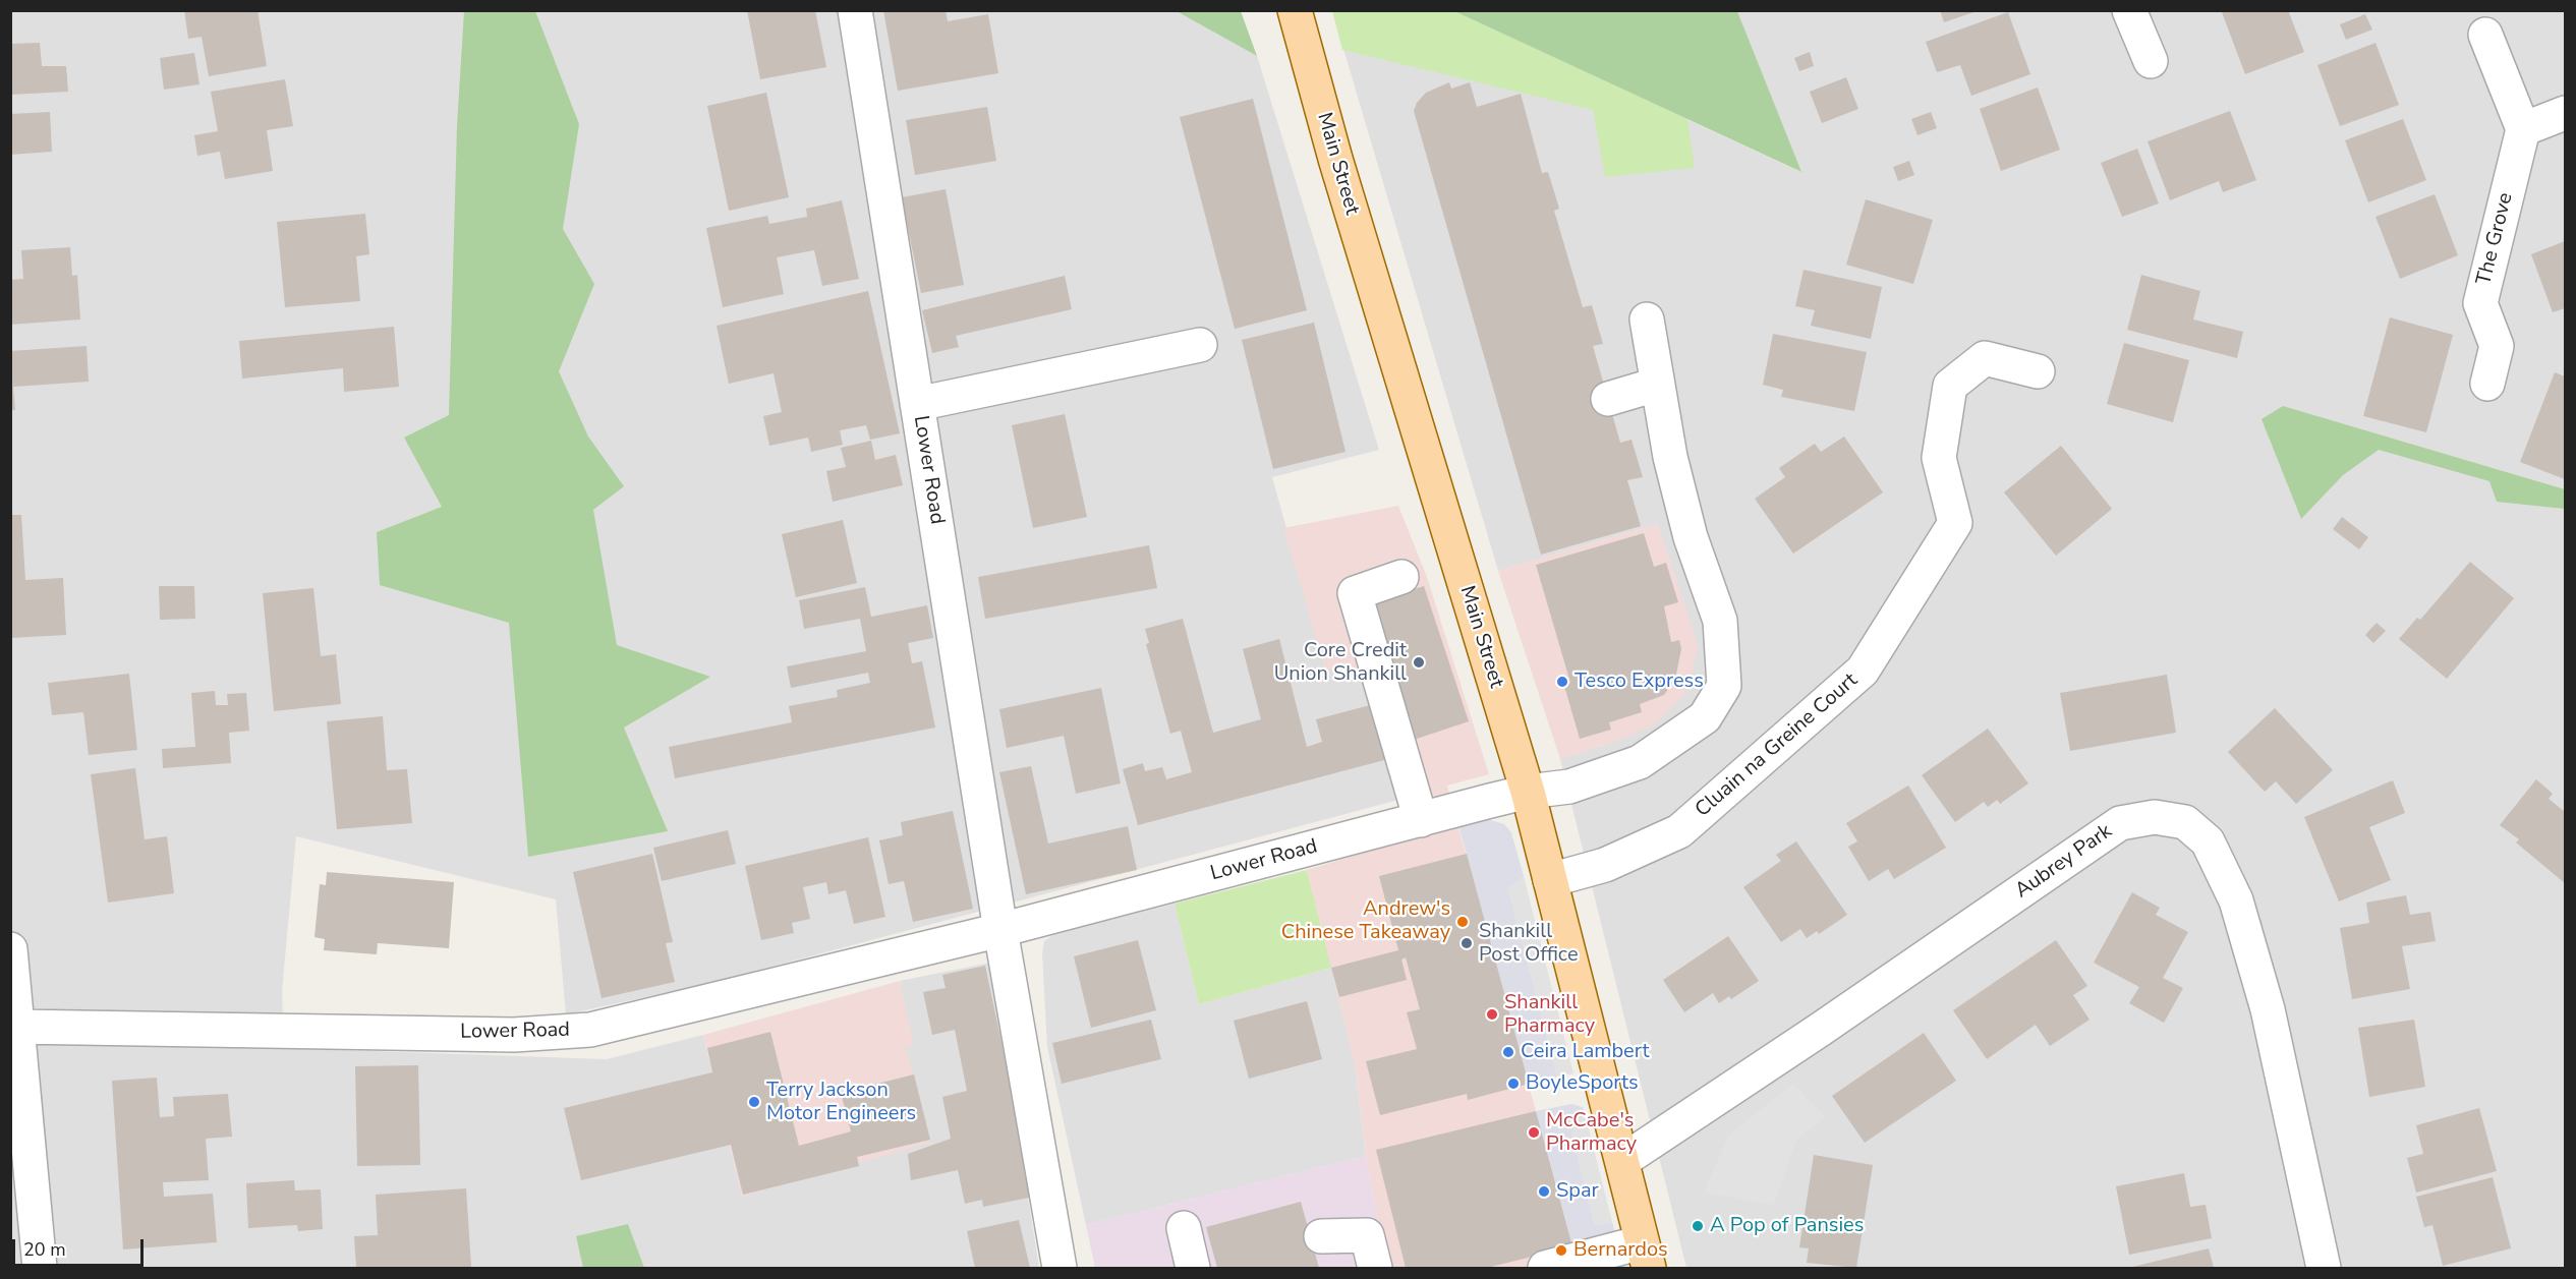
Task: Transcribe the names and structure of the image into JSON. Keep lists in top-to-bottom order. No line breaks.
{"streets":{"main road":["Main Street"],"street":["The Grove","Lower Road","Cluain na Greine Court","Aubrey Park"]},"crossings":[["Main Street","Lower Road"],["Main Street","Cluain na Greine Court"],["Main Street","Aubrey Park"]],"places":["Core Credit Union Shankill","Tesco Express","Andrew's Chinese Takeaway","Shankill Post Office","Shankill Pharmacy","Ceira Lambert","BoyleSports","Terry Jackson Motor Engineers","McCabe's Pharmacy","Spar","A Pop of Pansies","Bernardos"],"scale_bar":"20 m"}
